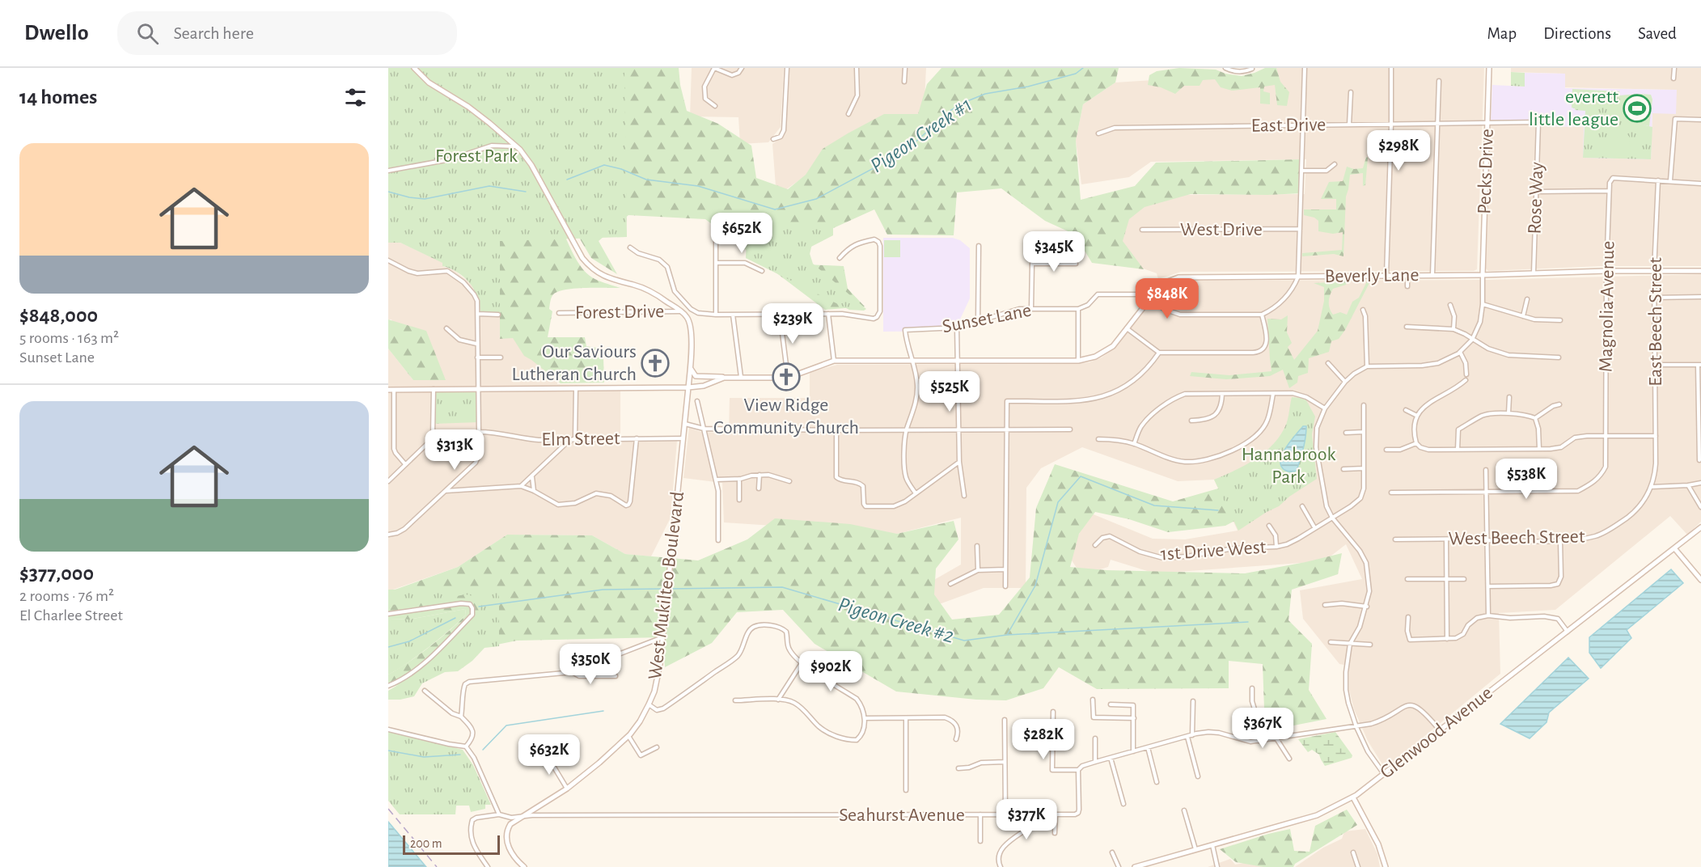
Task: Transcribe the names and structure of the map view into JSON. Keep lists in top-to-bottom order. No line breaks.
{"streets":{"street":["East Drive","Pecks Drive","Rose Way","West Drive","Beverly Lane","Magnolia Avenue","Forest Drive","Sunset Lane","East Beech Street","Elm Street","West Beech Street","1st Drive West","West Mukilteo Boulevard","Glenwood Avenue","Seahurst Avenue"]},"crossings":[["East Drive","Pecks Drive"],["East Drive","Rose Way"],["Pecks Drive","Beverly Lane"],["Rose Way","Beverly Lane"],["Beverly Lane","Magnolia Avenue"],["Beverly Lane","Sunset Lane"],["Beverly Lane","East Beech Street"],["Magnolia Avenue","East Beech Street"],["Forest Drive","West Mukilteo Boulevard"],["East Beech Street","West Beech Street"],["Elm Street","West Mukilteo Boulevard"],["West Mukilteo Boulevard","Seahurst Avenue"]],"water":["Pigeon Creek #1","Pigeon Creek #2"],"parks":["Forest Park","Hannabrook Park"],"places":{"sports":["everett little league"],"church":["Our Saviours Lutheran Church","View Ridge Community Church"]},"scale_bar":"200 m","page":{"header":"Dwello","search":"Search here","nav":["Map","Directions","Saved"],"heading":"14 homes","list":[{"name":"$848,000","note":"5 rooms · 163 m² · Sunset Lane"},{"name":"$377,000","note":"2 rooms · 76 m² · El Charlee Street"}],"price":["$298K","$652K","$345K","$848K","$239K","$525K","$313K","$538K","$350K","$902K","$367K","$282K","$632K","$377K"],"scale":"200 m"}}
